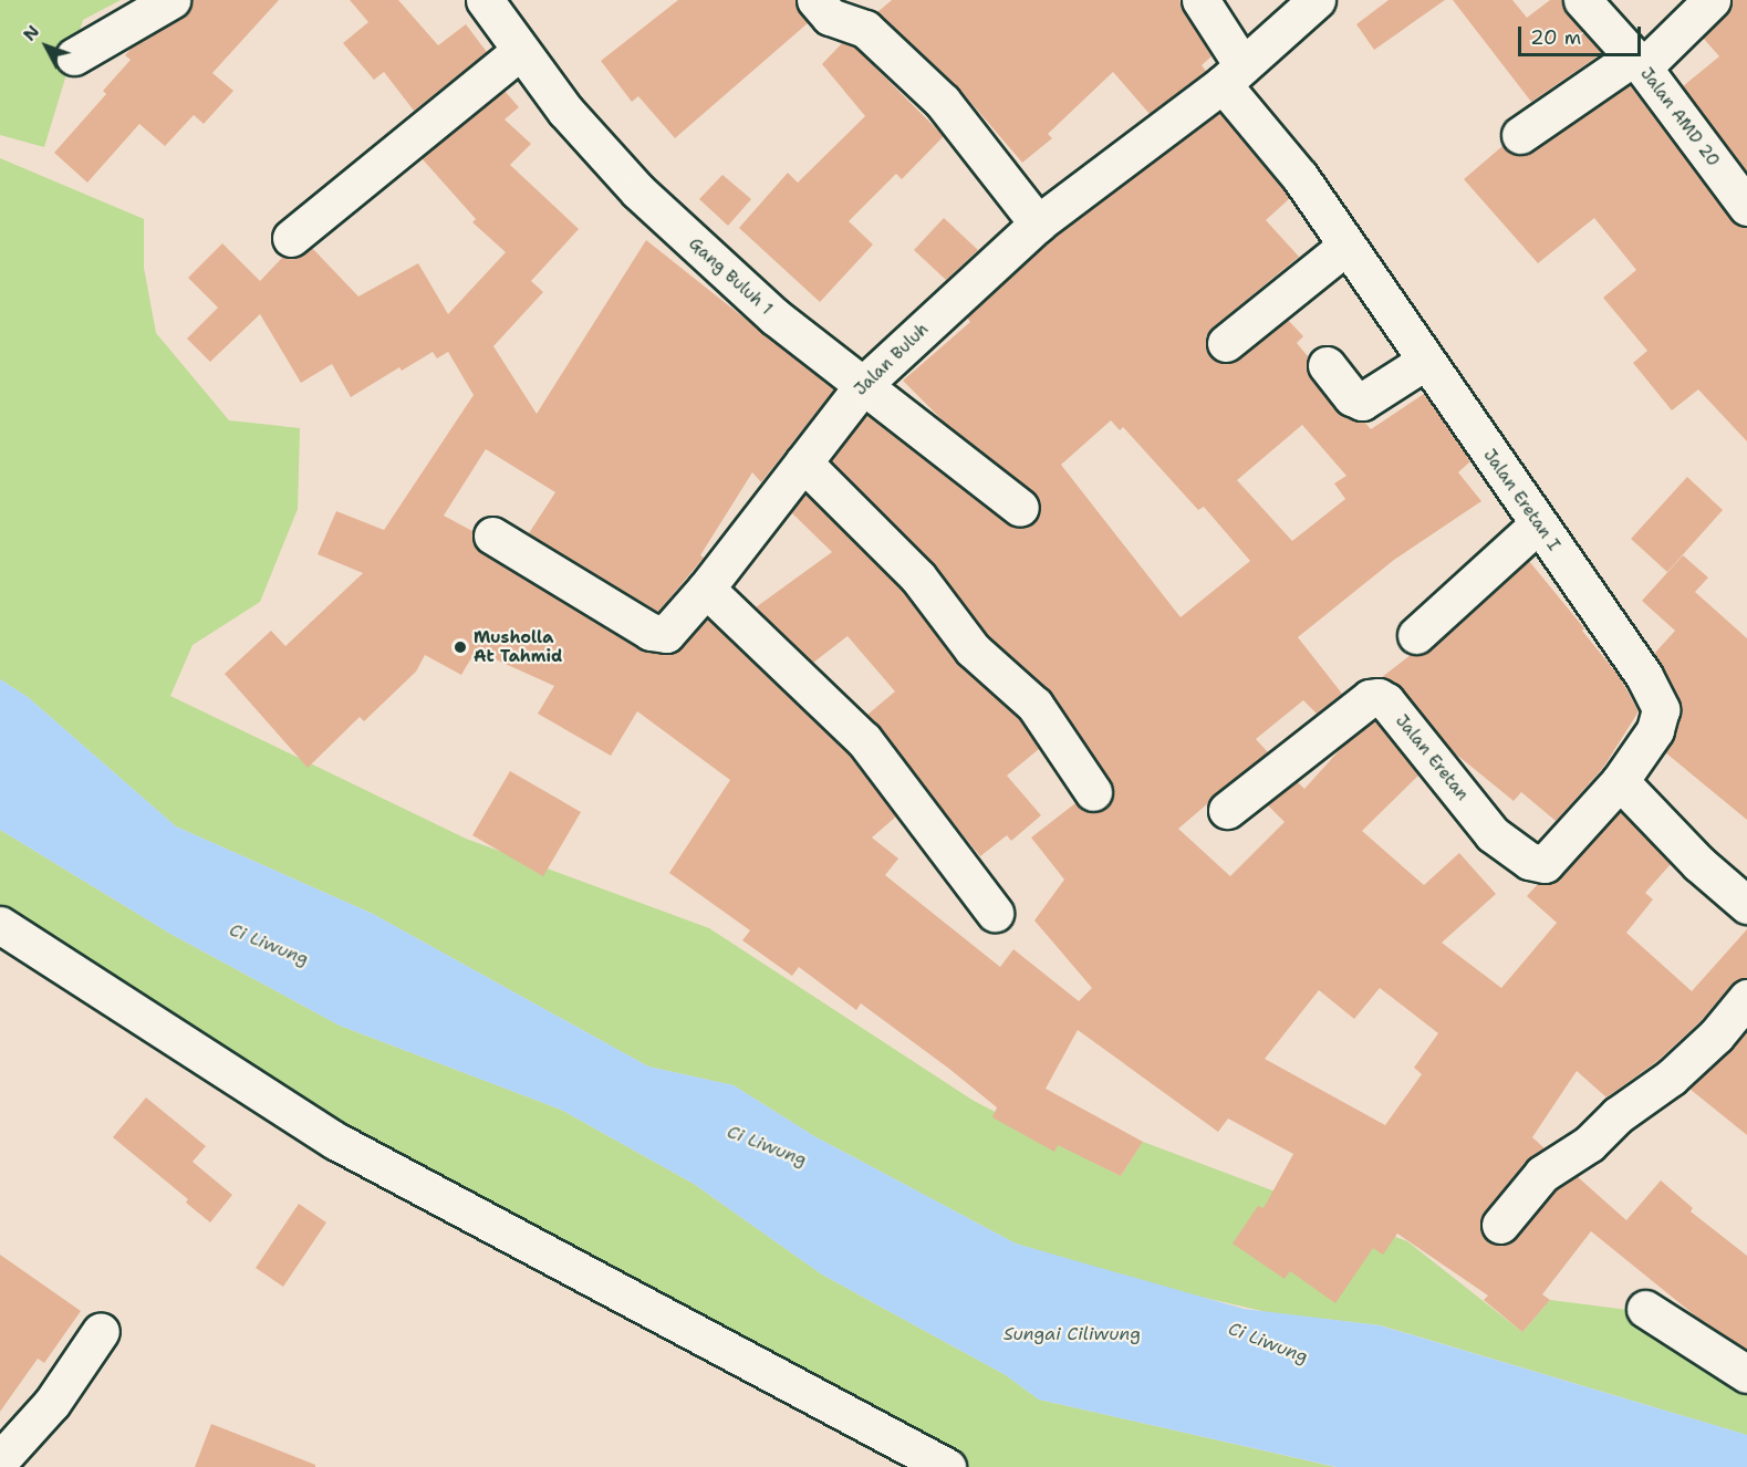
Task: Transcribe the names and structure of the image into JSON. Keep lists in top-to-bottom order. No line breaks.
{"streets":{"street":["Jalan AMD 20","Gang Buluh 1","Jalan Buluh","Jalan Eretan I","Jalan Eretan"]},"crossings":[["Gang Buluh 1","Jalan Buluh"],["Jalan Buluh","Jalan Eretan I"],["Jalan Eretan I","Jalan Eretan"]],"water":["Ci Liwung","Sungai Ciliwung"],"places":["Musholla At Tahmid"],"scale_bar":"20 m","north":"top left"}
